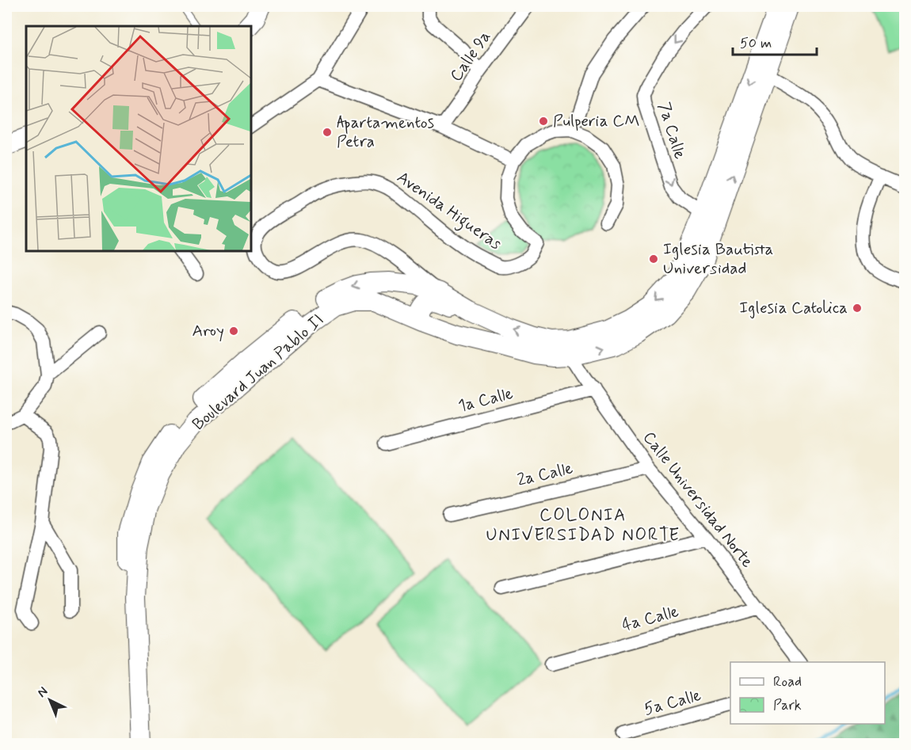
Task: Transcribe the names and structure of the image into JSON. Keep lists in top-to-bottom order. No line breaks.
{"streets":{"main road":["Boulevard Juan Pablo II"],"street":["Calle 9a","7a Calle","Avenida Higueras","1a Calle","2a Calle","Calle Universidad Norte","4a Calle","5a Calle"]},"crossings":[["7a Calle","Boulevard Juan Pablo II"],["Avenida Higueras","Boulevard Juan Pablo II"],["Boulevard Juan Pablo II","Calle Universidad Norte"],["1a Calle","Calle Universidad Norte"],["2a Calle","Calle Universidad Norte"],["Calle Universidad Norte","4a Calle"]],"one_way":["7a Calle"],"districts":["COLONIA UNIVERSIDAD NORTE"],"places":["Pulperia CM","Apartamentos Petra","Iglesia Bautista Universidad","Iglesia Catolica","Aroy"],"legend":["Road","Park"],"scale_bar":"50 m","north":"top left"}
